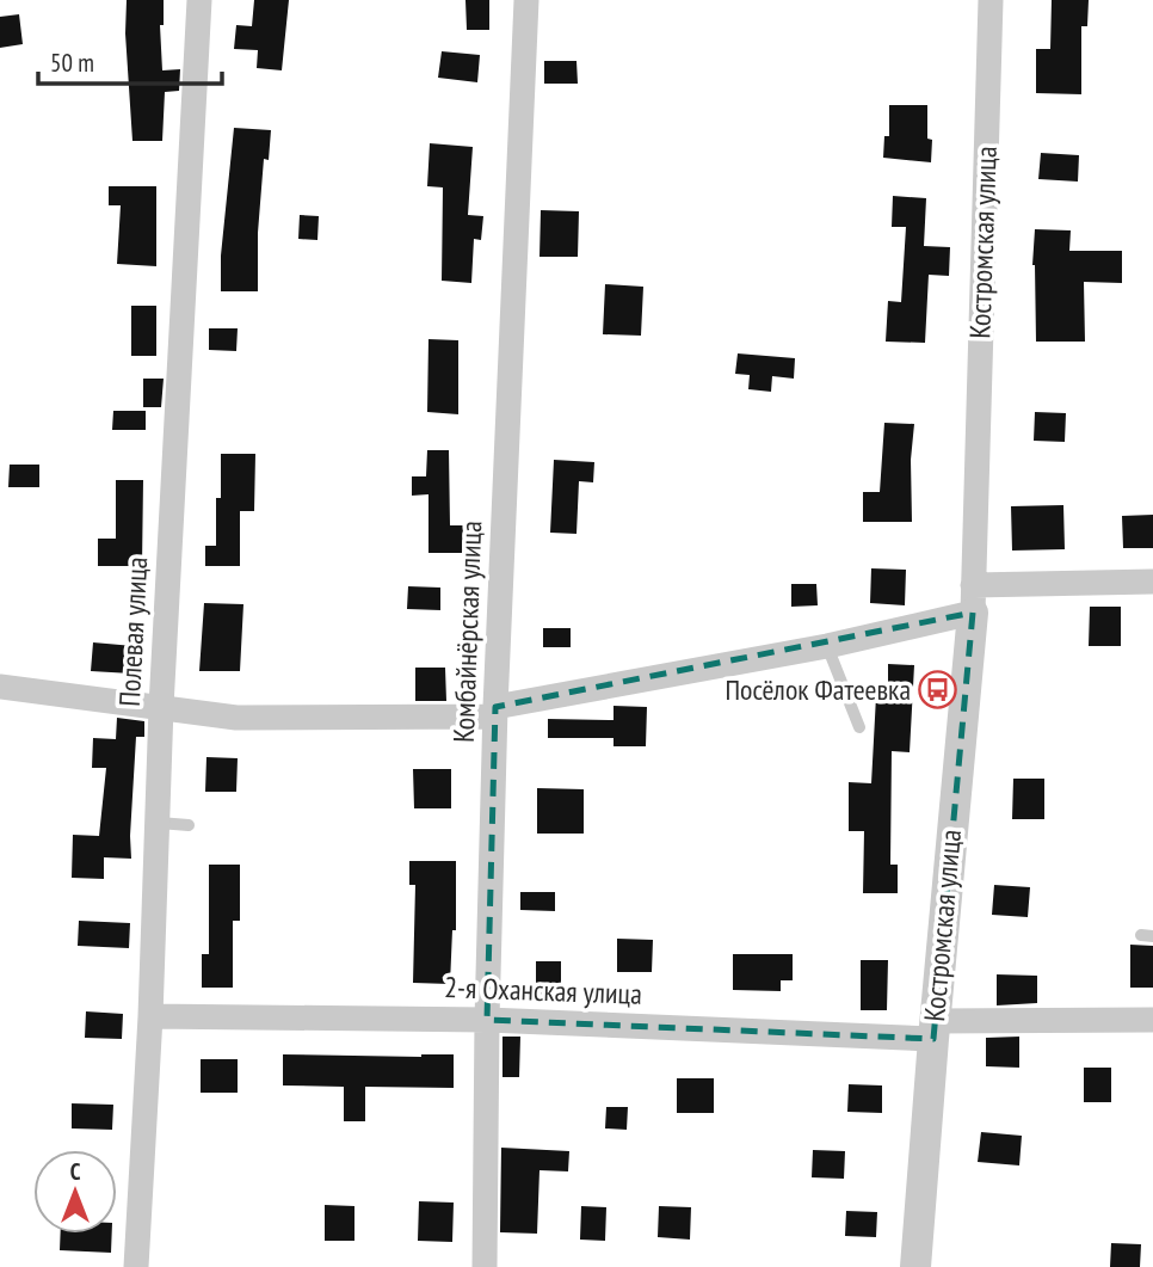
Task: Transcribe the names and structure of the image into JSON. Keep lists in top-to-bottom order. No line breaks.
{"streets":{"street":["Костромская улица","Полевая улица","Комбайнёрская улица","2-я Оханская улица"]},"crossings":[["Костромская улица","2-я Оханская улица"],["Полевая улица","2-я Оханская улица"],["Комбайнёрская улица","2-я Оханская улица"]],"places":{"bus stop":["Посёлок Фатеевка"]},"scale_bar":"50 m","north":"top"}
